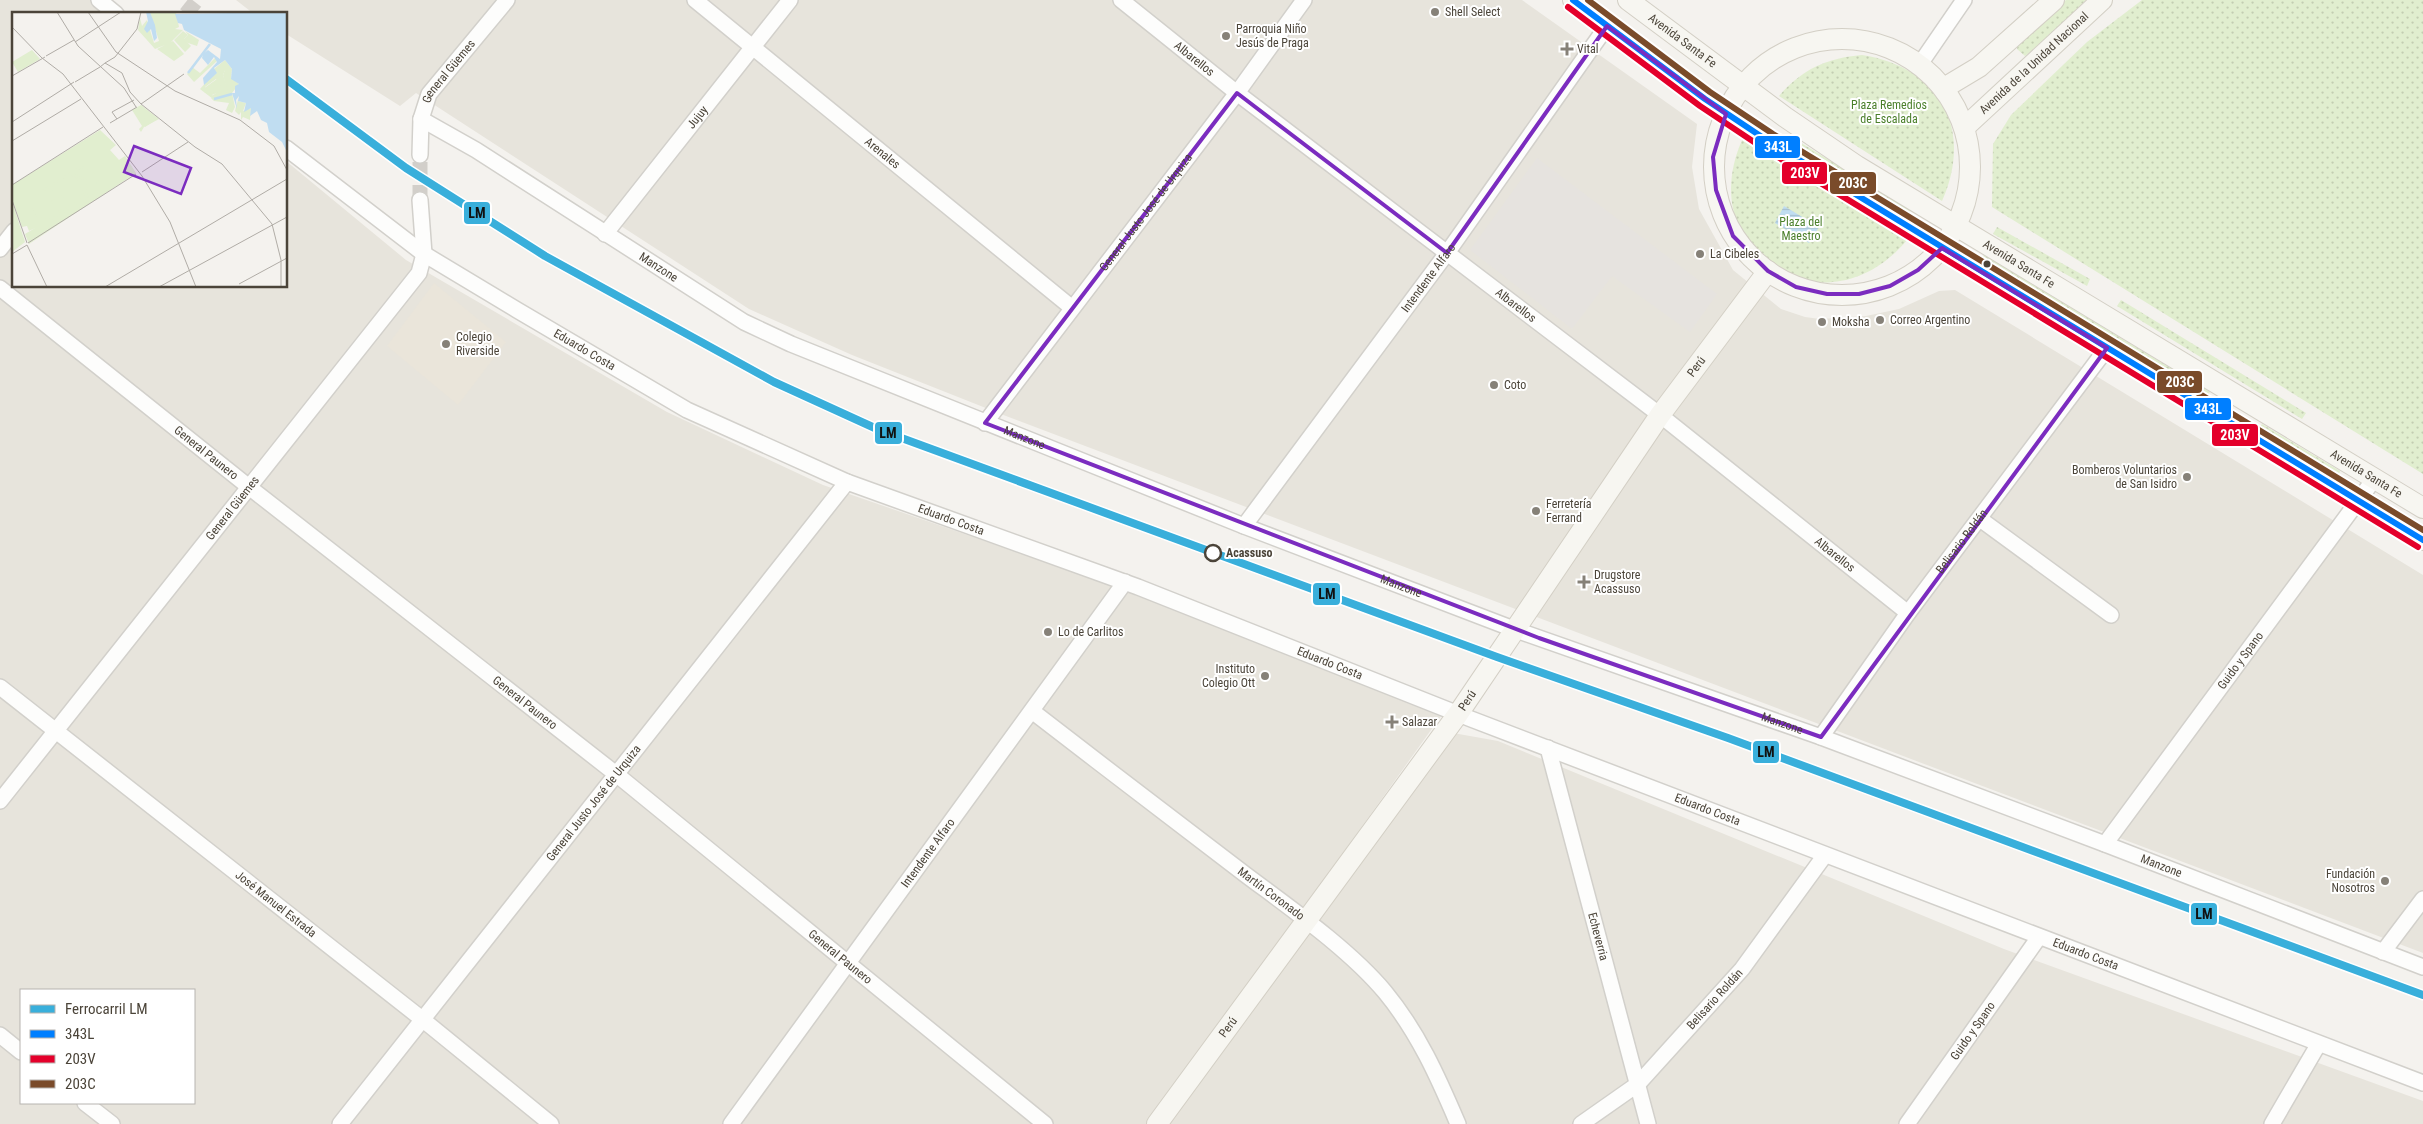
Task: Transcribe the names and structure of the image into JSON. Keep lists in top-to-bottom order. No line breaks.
{"streets":{"main road":["Avenida Santa Fe","Avenida de la Unidad Nacional","Perú"],"street":["Albarellos","General Güemes","Jujuy","Arenales","General Justo José de Urquiza","Manzone","Intendente Alfaro","Eduardo Costa","General Paunero","Belisario Roldán","Guido y Spano","Martín Coronado","José Manuel Estrada","Echeverria"]},"crossings":[["Avenida Santa Fe","Guido y Spano"],["Albarellos","General Justo José de Urquiza"],["Albarellos","Intendente Alfaro"],["Albarellos","Perú"],["Albarellos","Belisario Roldán"],["General Güemes","Manzone"],["General Güemes","Eduardo Costa"],["General Güemes","General Paunero"],["General Güemes","José Manuel Estrada"],["Jujuy","Arenales"],["Jujuy","Manzone"],["Arenales","General Justo José de Urquiza"],["General Justo José de Urquiza","Manzone"],["General Justo José de Urquiza","Eduardo Costa"],["General Justo José de Urquiza","General Paunero"],["General Justo José de Urquiza","José Manuel Estrada"],["Manzone","Intendente Alfaro"],["Manzone","Perú"],["Manzone","Belisario Roldán"],["Manzone","Guido y Spano"],["Intendente Alfaro","Eduardo Costa"],["Intendente Alfaro","General Paunero"],["Intendente Alfaro","Martín Coronado"],["Eduardo Costa","Perú"],["Eduardo Costa","Belisario Roldán"],["Eduardo Costa","Guido y Spano"],["Eduardo Costa","Echeverria"],["Perú","Martín Coronado"],["Belisario Roldán","Echeverria"]],"parks":["Plaza Remedios de Escalada","Plaza del Maestro"],"places":{"other":["Shell Select","Parroquia Niño Jesús de Praga","La Cibeles","Correo Argentino","Moksha","Colegio Riverside","Coto","Bomberos Voluntarios de San Isidro","Ferretería Ferrand","Acassuso","Lo de Carlitos","Instituto Colegio Ott","Fundación Nosotros"],"health":["Vital","Drugstore Acassuso","Salazar"]},"lines":["transit line 343L","transit line 203C","transit line 203V","rail line LM"],"legend":["Ferrocarril LM","343L","203V","203C"]}
